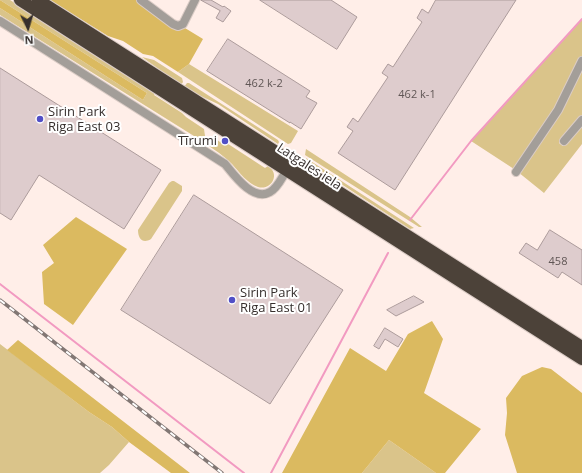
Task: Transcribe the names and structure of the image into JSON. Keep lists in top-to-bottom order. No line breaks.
{"streets":{"highway":["Latgales iela"]},"places":["Sirin Park Riga East 03","Tīrumi","Sirin Park Riga East 01"],"house_numbers":["462 k-2","462 k-1","458"],"north":"bottom"}
